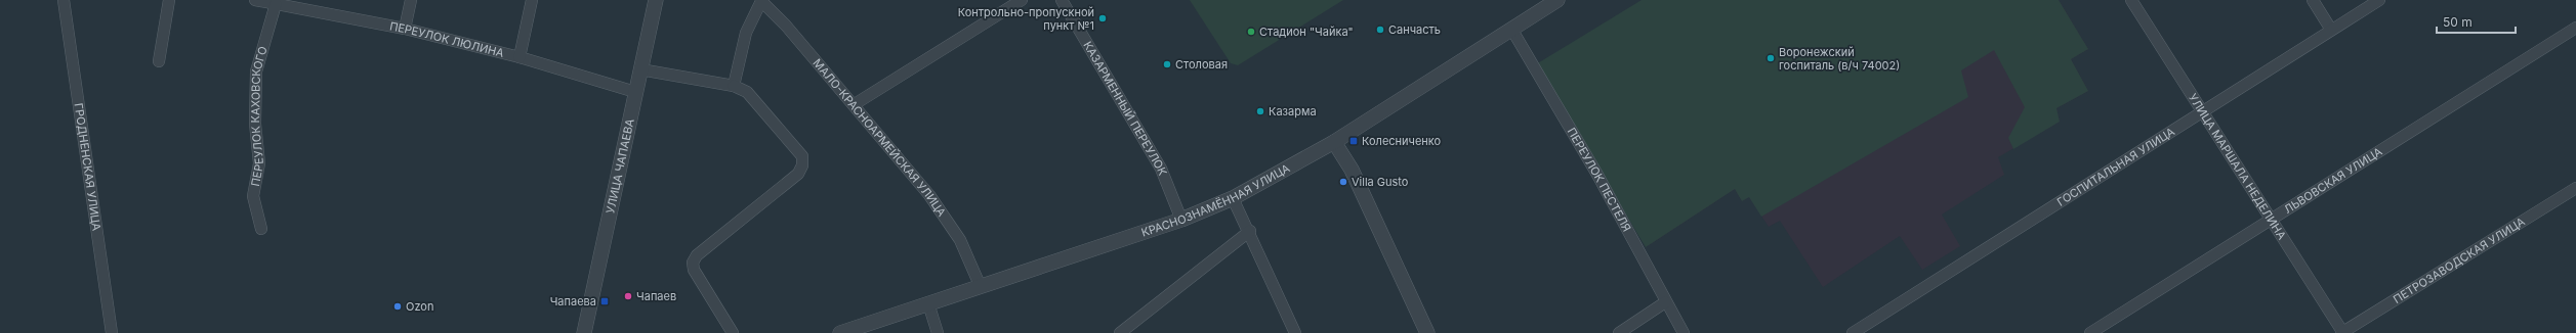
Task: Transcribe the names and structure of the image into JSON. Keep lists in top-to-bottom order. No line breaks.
{"streets":{"street":["ПЕРЕУЛОК ЛЮЛИНА","КАЗАРМЕННЫЙ ПЕРЕУЛОК","ПЕРЕУЛОК КАХОВСКОГО","МАЛО-КРАСНОАРМЕЙСКАЯ УЛИЦА","ГОСПИТАЛЬНАЯ УЛИЦА","ГРОДНЕНСКАЯ УЛИЦА","УЛИЦА ЧАПАЕВА","УЛИЦА МАРШАЛА НЕДЕЛИНА","ПЕРЕУЛОК ПЕСТЕЛЯ","ЛЬВОВСКАЯ УЛИЦА","КРАСНОЗНАМЁННАЯ УЛИЦА","ПЕТРОЗАВОДСКАЯ УЛИЦА"]},"crossings":[["ПЕРЕУЛОК ЛЮЛИНА","ПЕРЕУЛОК КАХОВСКОГО"],["ПЕРЕУЛОК ЛЮЛИНА","УЛИЦА ЧАПАЕВА"],["КАЗАРМЕННЫЙ ПЕРЕУЛОК","КРАСНОЗНАМЁННАЯ УЛИЦА"],["МАЛО-КРАСНОАРМЕЙСКАЯ УЛИЦА","КРАСНОЗНАМЁННАЯ УЛИЦА"],["ГОСПИТАЛЬНАЯ УЛИЦА","УЛИЦА МАРШАЛА НЕДЕЛИНА"],["УЛИЦА МАРШАЛА НЕДЕЛИНА","ЛЬВОВСКАЯ УЛИЦА"],["УЛИЦА МАРШАЛА НЕДЕЛИНА","ПЕТРОЗАВОДСКАЯ УЛИЦА"],["ПЕРЕУЛОК ПЕСТЕЛЯ","КРАСНОЗНАМЁННАЯ УЛИЦА"]],"places":{"other":["Контрольно-пропускной пункт №1","Санчасть","Стадион \"Чайка\"","Воронежский госпиталь (в/ч 74002)","Столовая","Казарма","Villa Gusto","Чапаев","Ozon"],"transit":["Колесниченко","Чапаева"]},"scale_bar":"50 m"}
